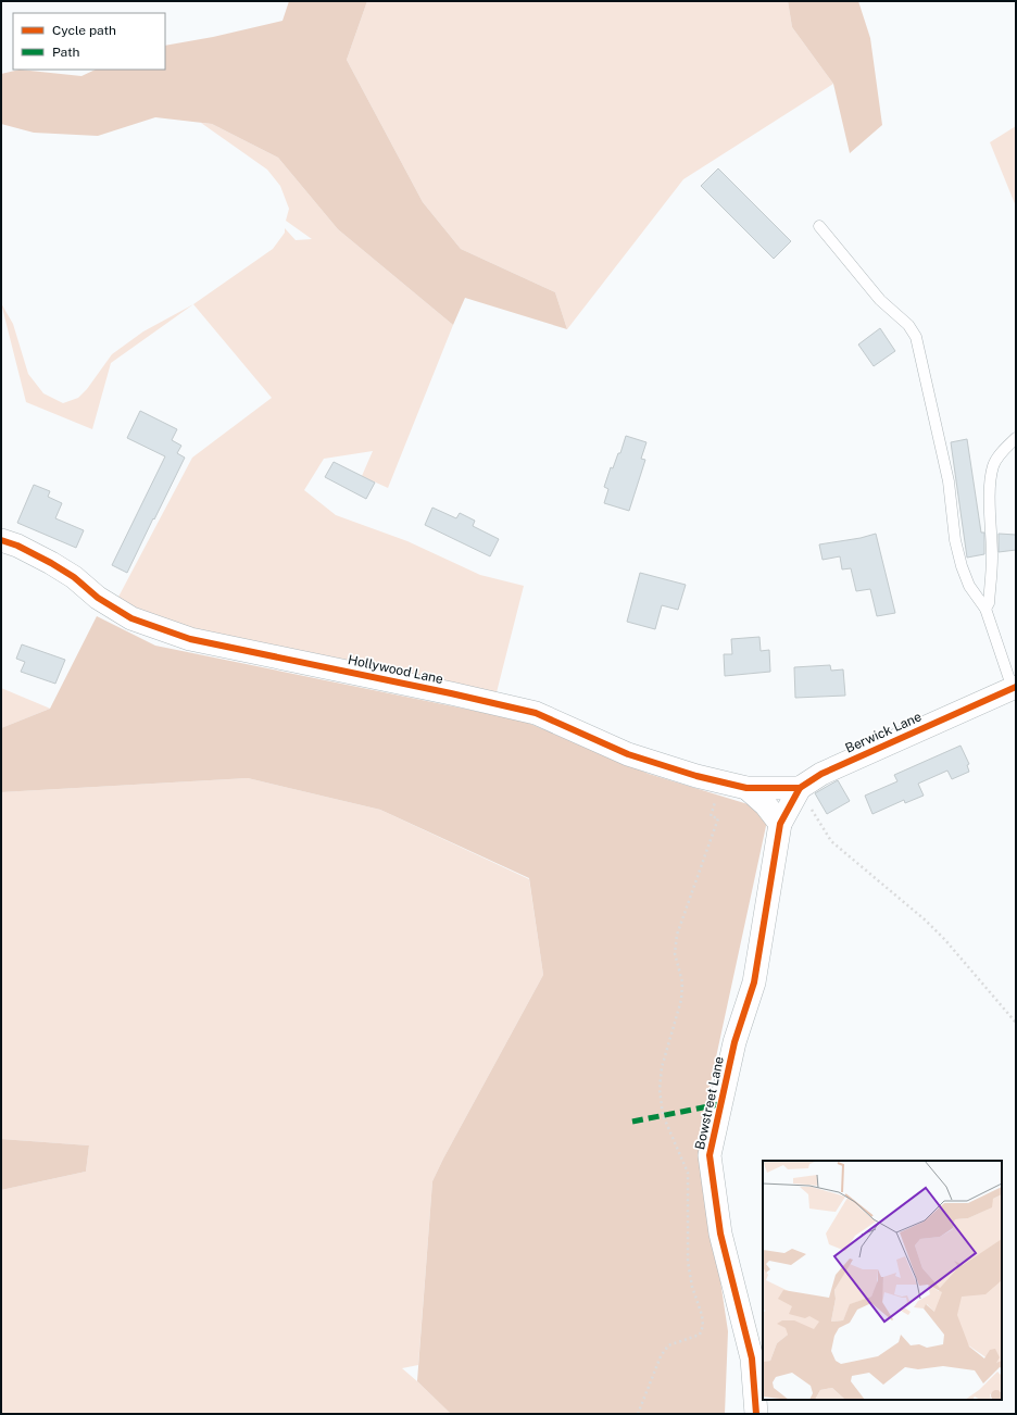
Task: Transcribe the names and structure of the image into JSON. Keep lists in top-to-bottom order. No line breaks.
{"streets":{"street":["Hollywood Lane","Berwick Lane","Bowstreet Lane"]},"crossings":[["Hollywood Lane","Berwick Lane"],["Hollywood Lane","Bowstreet Lane"],["Berwick Lane","Bowstreet Lane"]],"legend":["Cycle path","Path"]}
